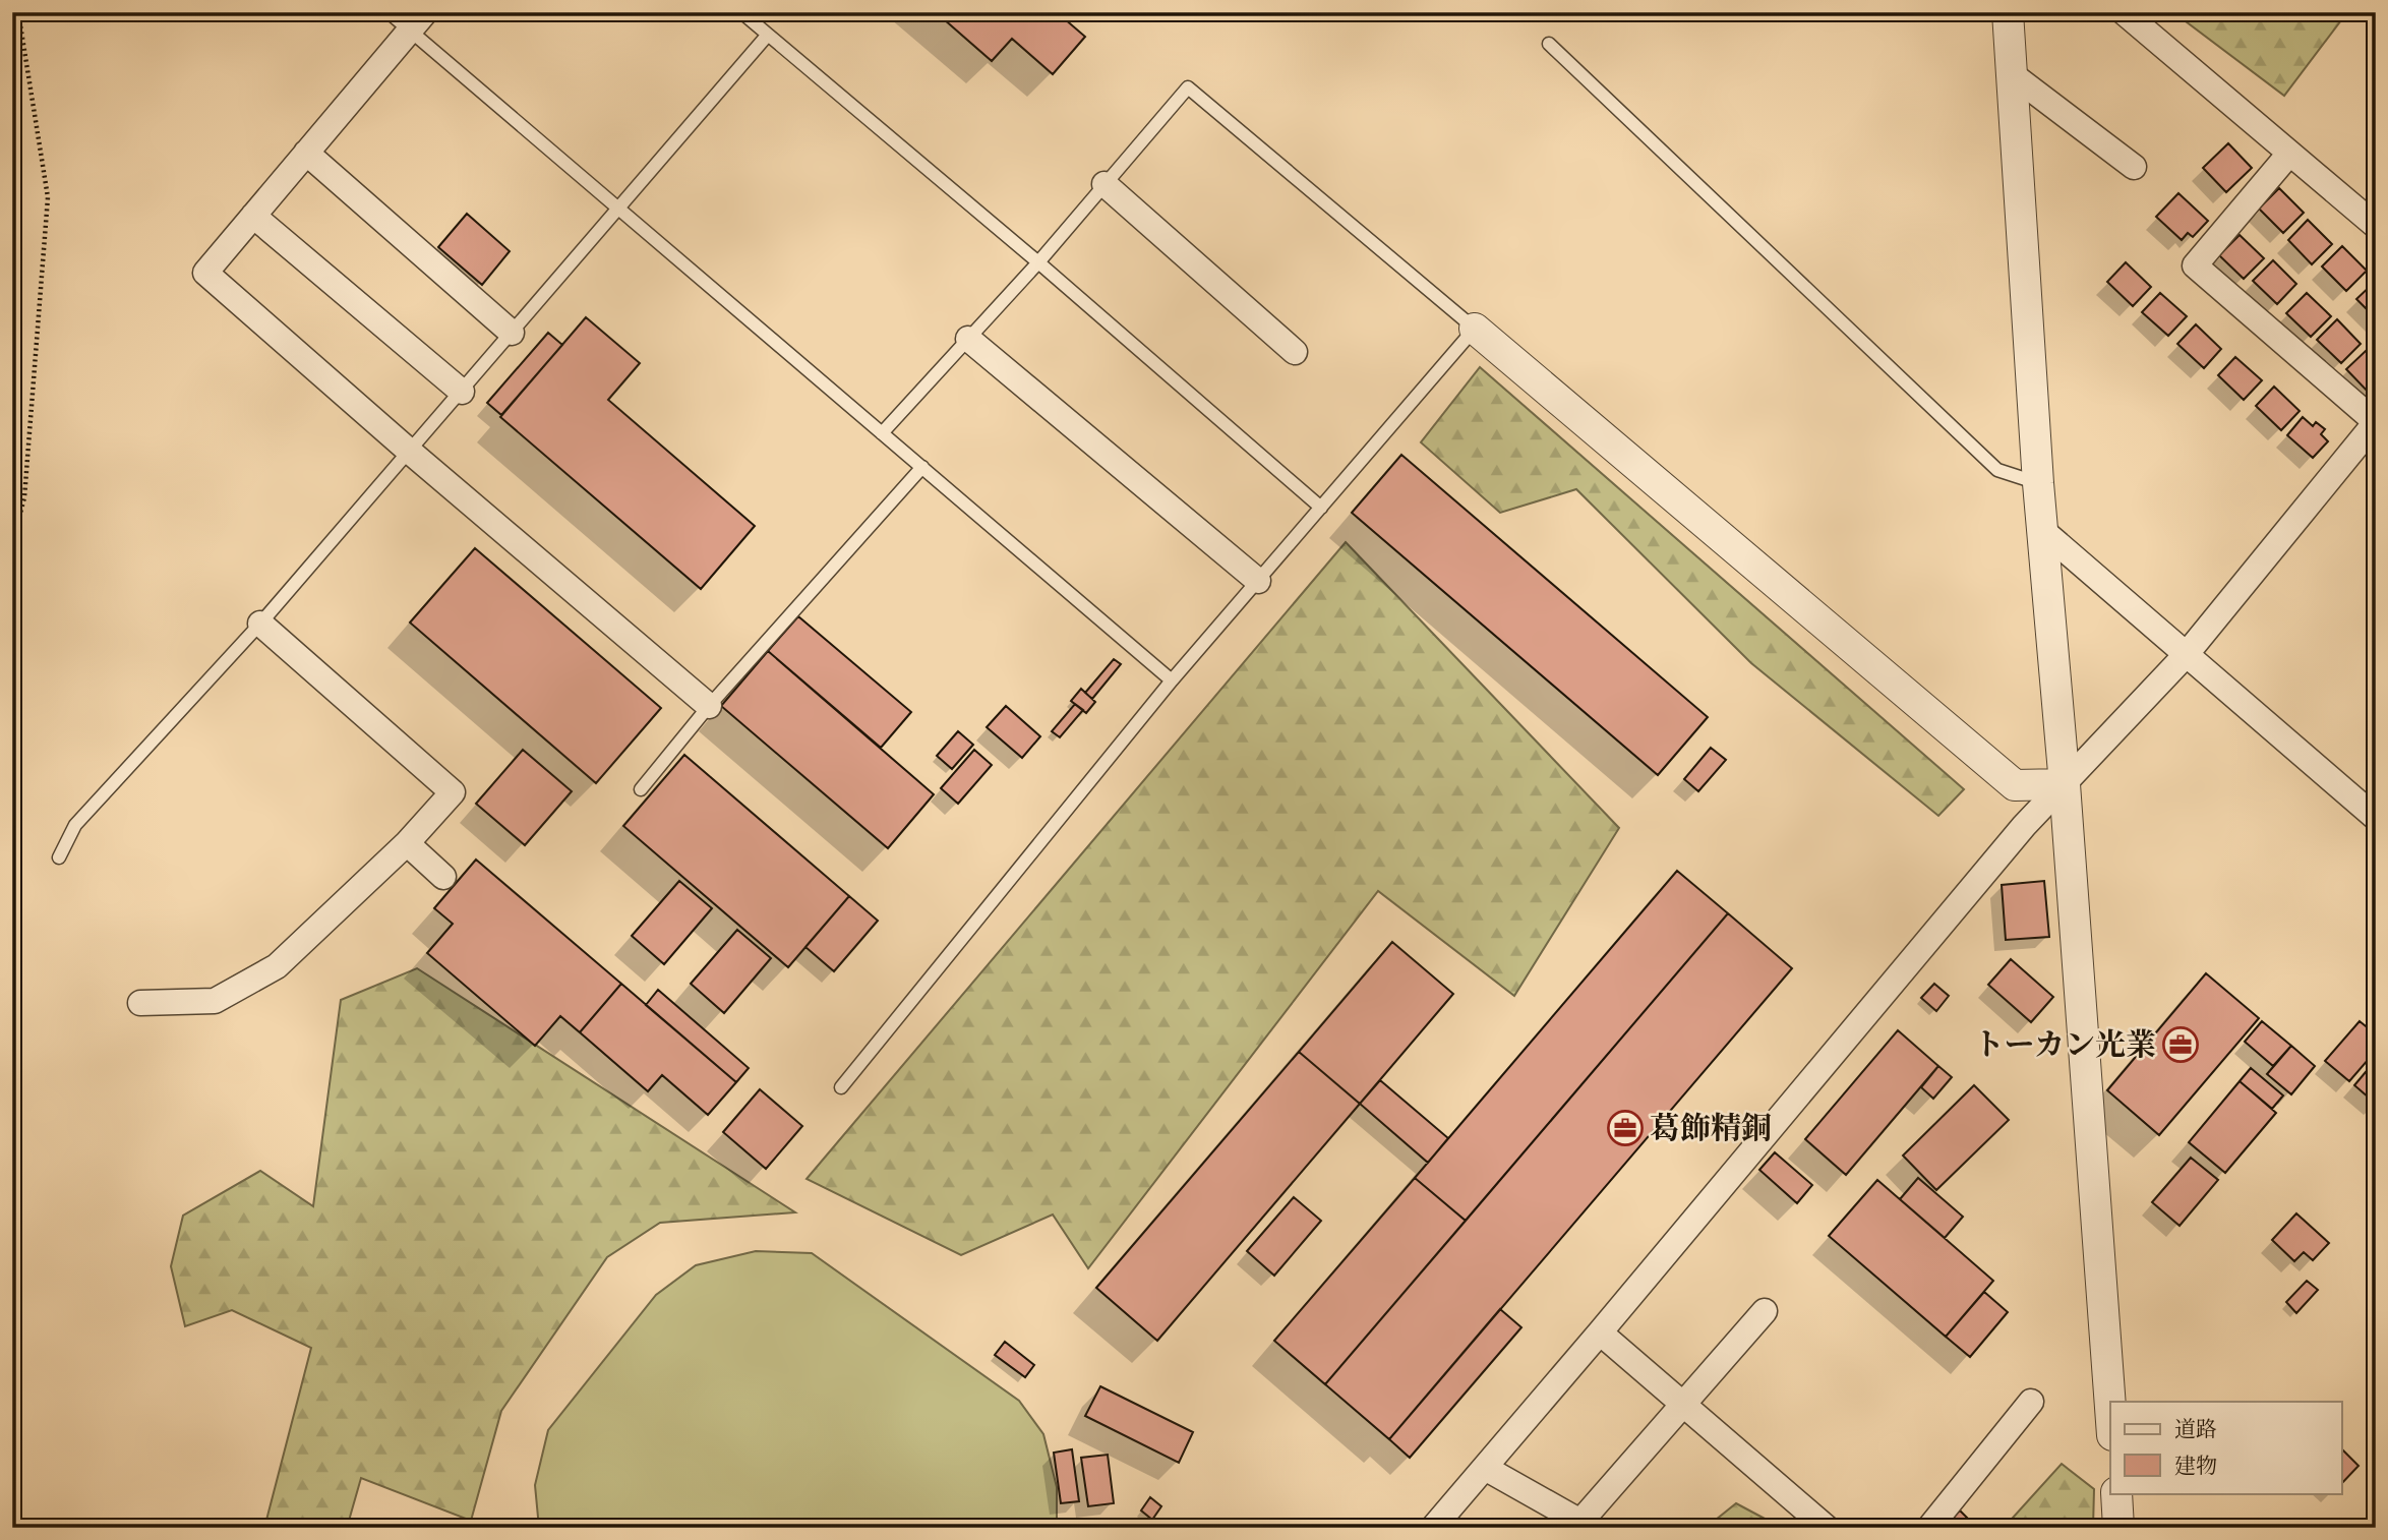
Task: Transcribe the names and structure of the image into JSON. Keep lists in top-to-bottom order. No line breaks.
{"places":{"office":["トーカン光業","葛飾精銅"]},"legend":["道路","建物"]}
